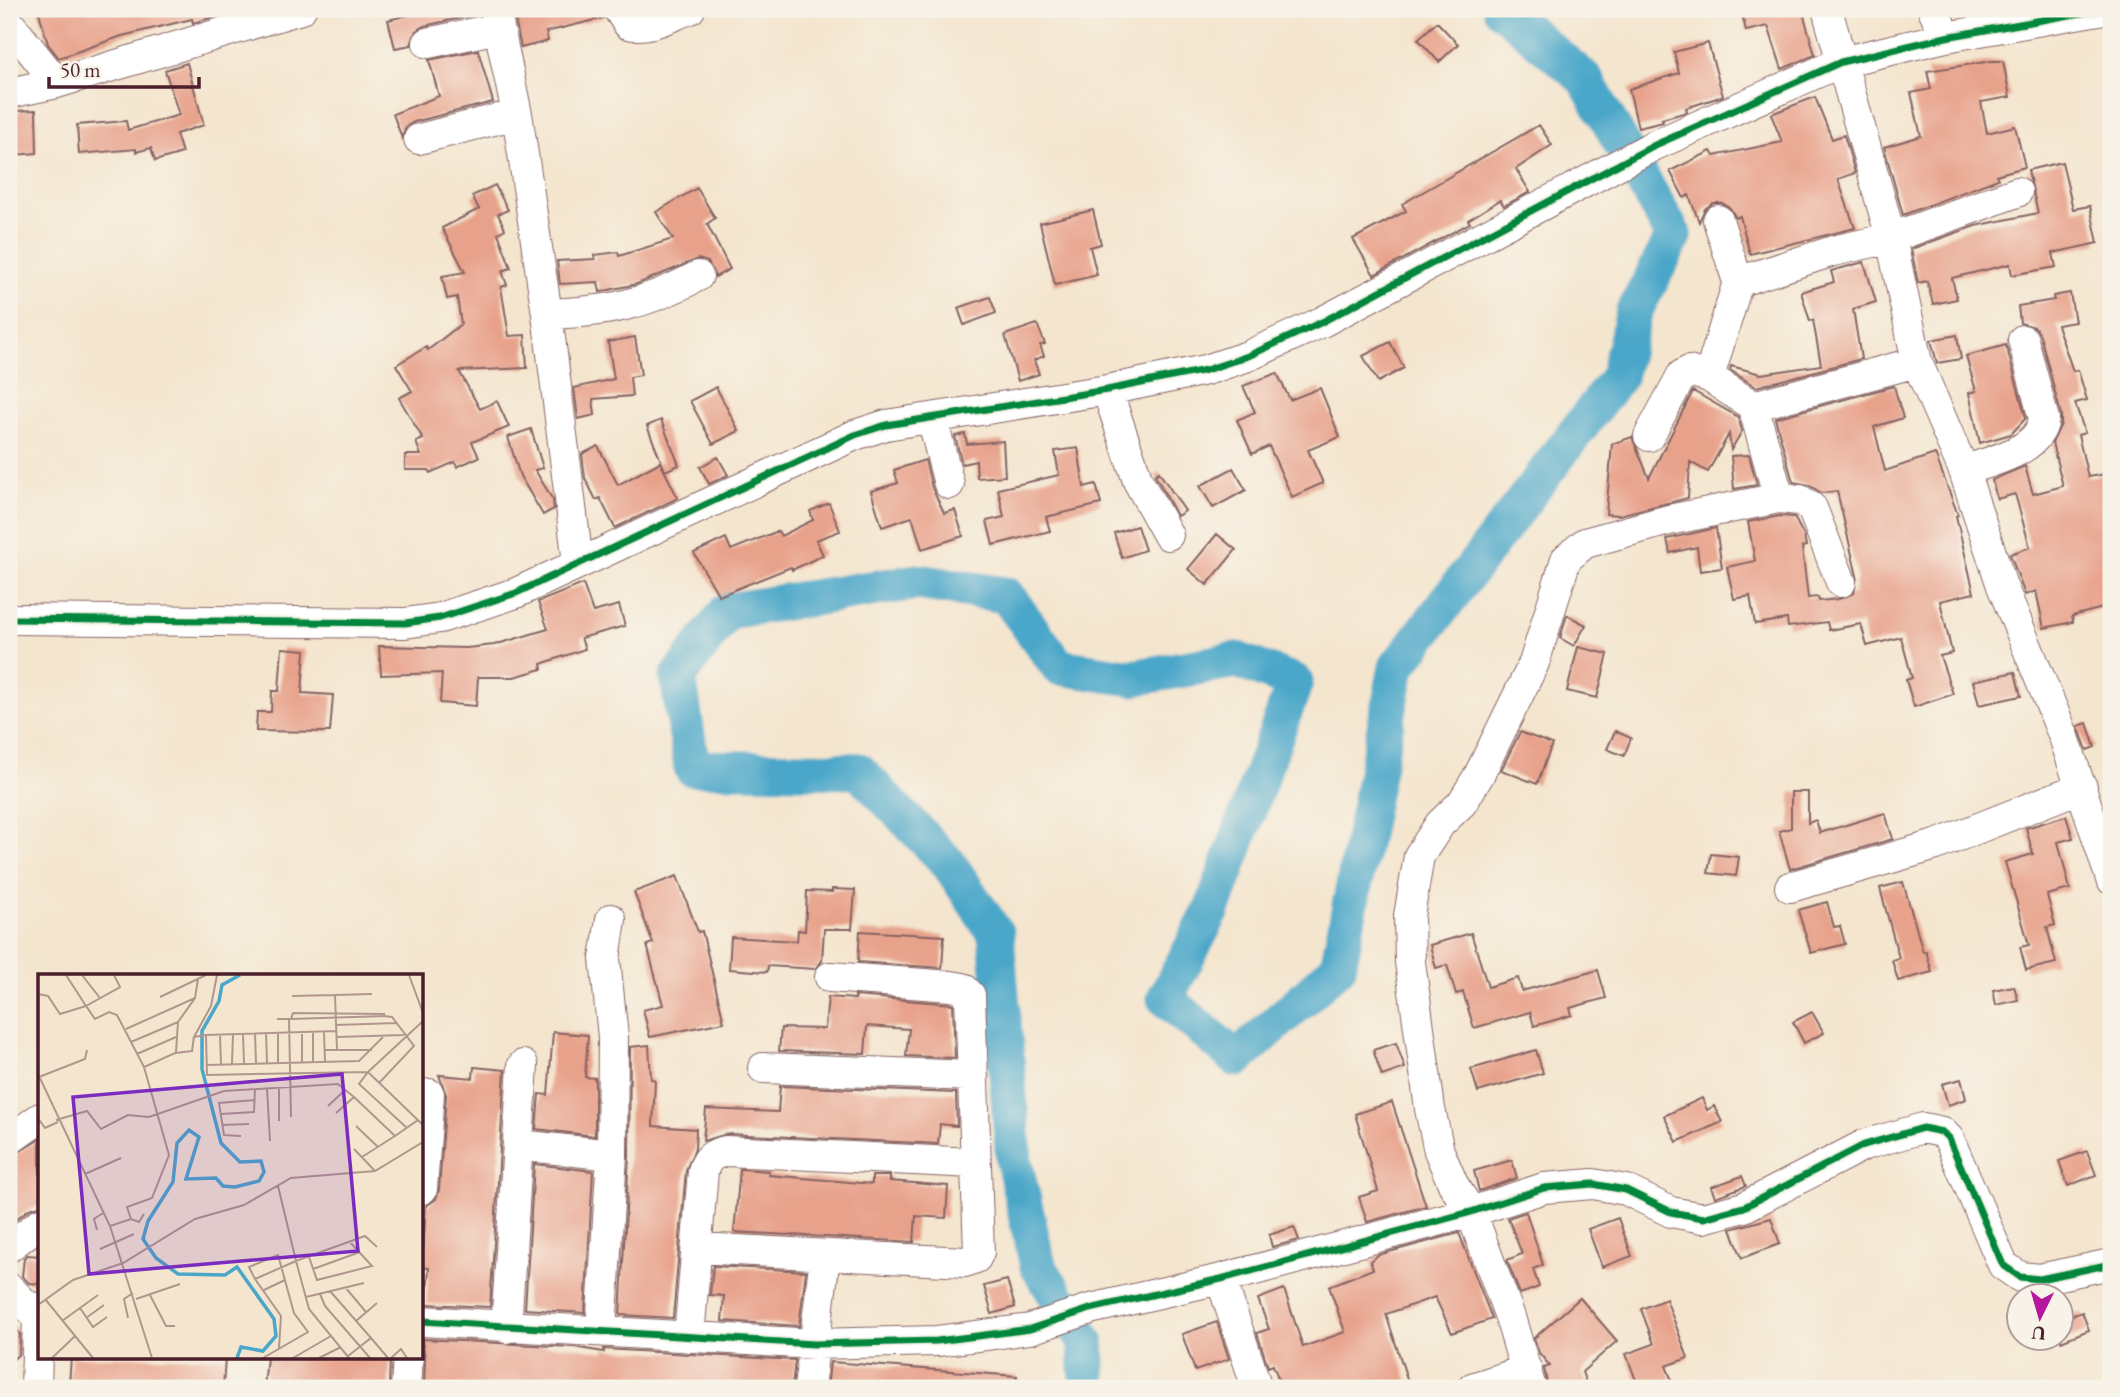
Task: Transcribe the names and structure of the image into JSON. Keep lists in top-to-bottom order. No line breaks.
{"scale_bar":"50 m","north":"bottom"}
